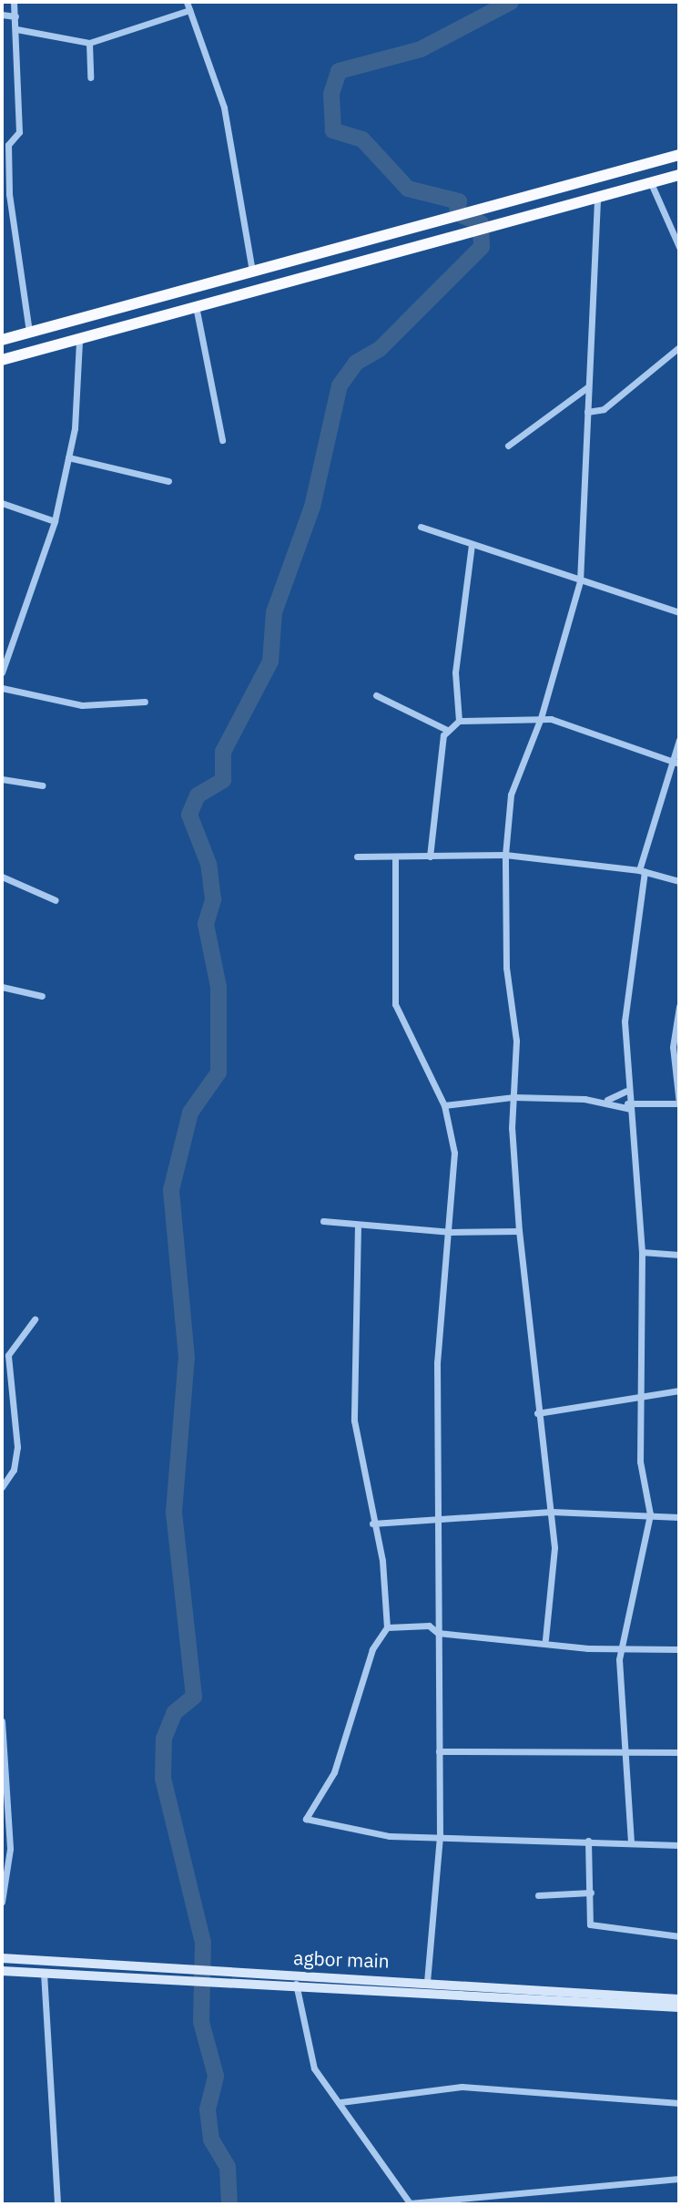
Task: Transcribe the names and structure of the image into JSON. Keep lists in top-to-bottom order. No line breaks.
{"streets":{"main road":["agbor main"]}}
